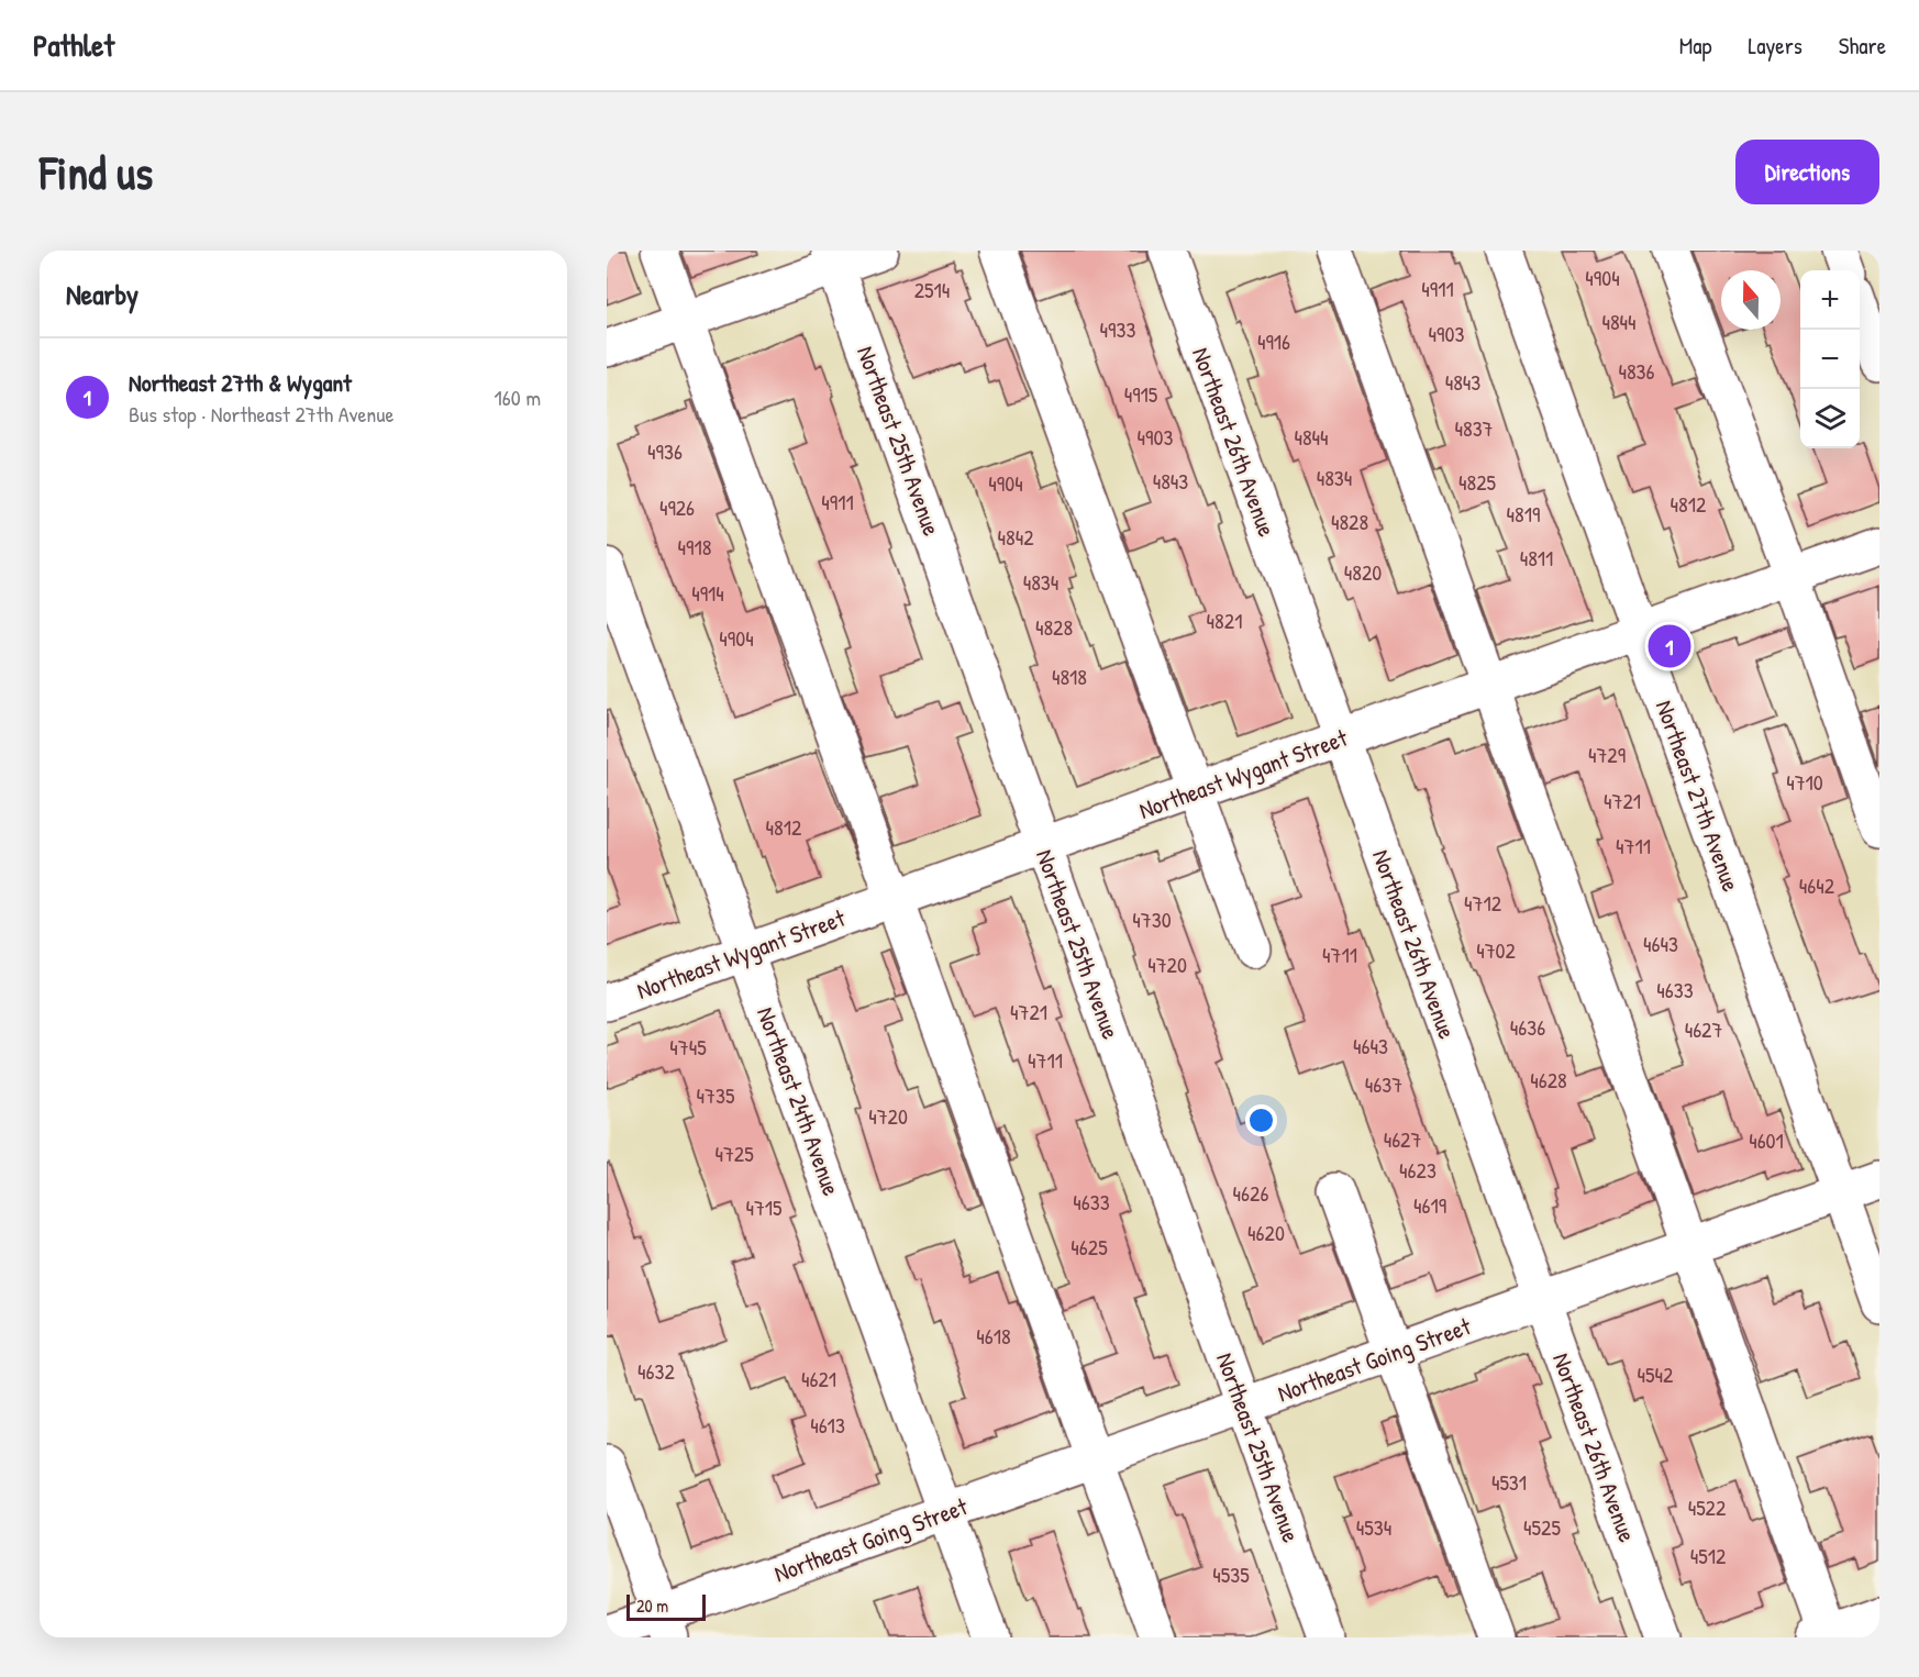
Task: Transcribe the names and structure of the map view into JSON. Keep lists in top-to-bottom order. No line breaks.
{"streets":{"street":["Northeast 25th Avenue","Northeast 26th Avenue","Northeast Wygant Street","Northeast 27th Avenue","Northeast 24th Avenue","Northeast Going Street"]},"crossings":[["Northeast 25th Avenue","Northeast Wygant Street"],["Northeast 25th Avenue","Northeast Going Street"],["Northeast 26th Avenue","Northeast Wygant Street"],["Northeast 26th Avenue","Northeast Going Street"],["Northeast Wygant Street","Northeast 27th Avenue"],["Northeast Wygant Street","Northeast 24th Avenue"],["Northeast 27th Avenue","Northeast Going Street"],["Northeast 24th Avenue","Northeast Going Street"]],"house_numbers":["4904","4911","2514","4844","4933","4903","4916","4836","4843","4915","4837","4903","4844","4936","4834","4843","4825","4904","4911","4812","4926","4819","4828","4842","4918","4811","4820","4834","4914","4821","4828","4904","4818","4729","4710","4721","4812","4711","4642","4712","4730","4643","4702","4711","4720","4633","4721","4636","4627","4643","4745","4711","4628","4637","4735","4720","4627","4601","4725","4623","4626","4633","4619","4715","4620","4625","4618","4632","4542","4621","4613","4531","4522","4534","4525","4512","4535"],"scale_bar":"20 m","north":"top","page":{"header":"Pathlet","nav":["Map","Layers","Share"],"buttons":"Directions","title":"Find us","heading":"Nearby","map_buttons":["+","−"],"list":[{"mark":"1","name":"Northeast 27th & Wygant","note":"Bus stop · Northeast 27th Avenue","value":"160 m"}],"pins":"1","scale":"20 m"}}
